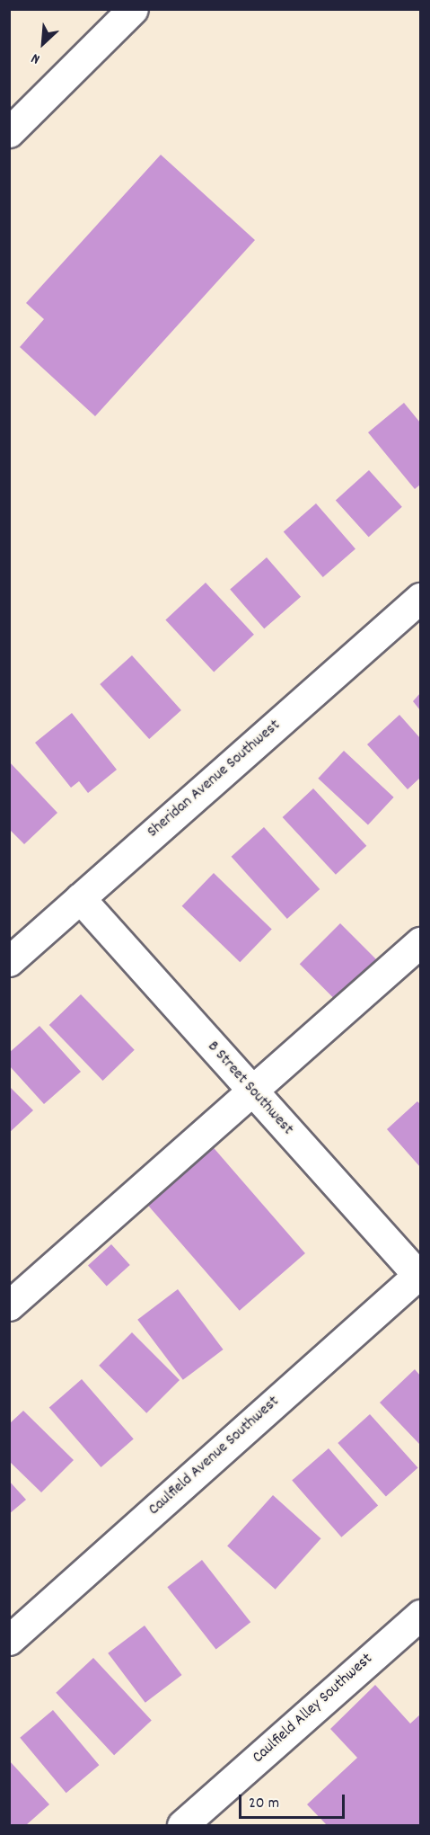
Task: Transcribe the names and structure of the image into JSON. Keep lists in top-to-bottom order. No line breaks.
{"streets":{"street":["Sheridan Avenue Southwest","B Street Southwest","Caulfield Avenue Southwest","Caulfield Alley Southwest"]},"crossings":[["Sheridan Avenue Southwest","B Street Southwest"],["B Street Southwest","Caulfield Avenue Southwest"]],"scale_bar":"20 m","north":"bottom left"}
